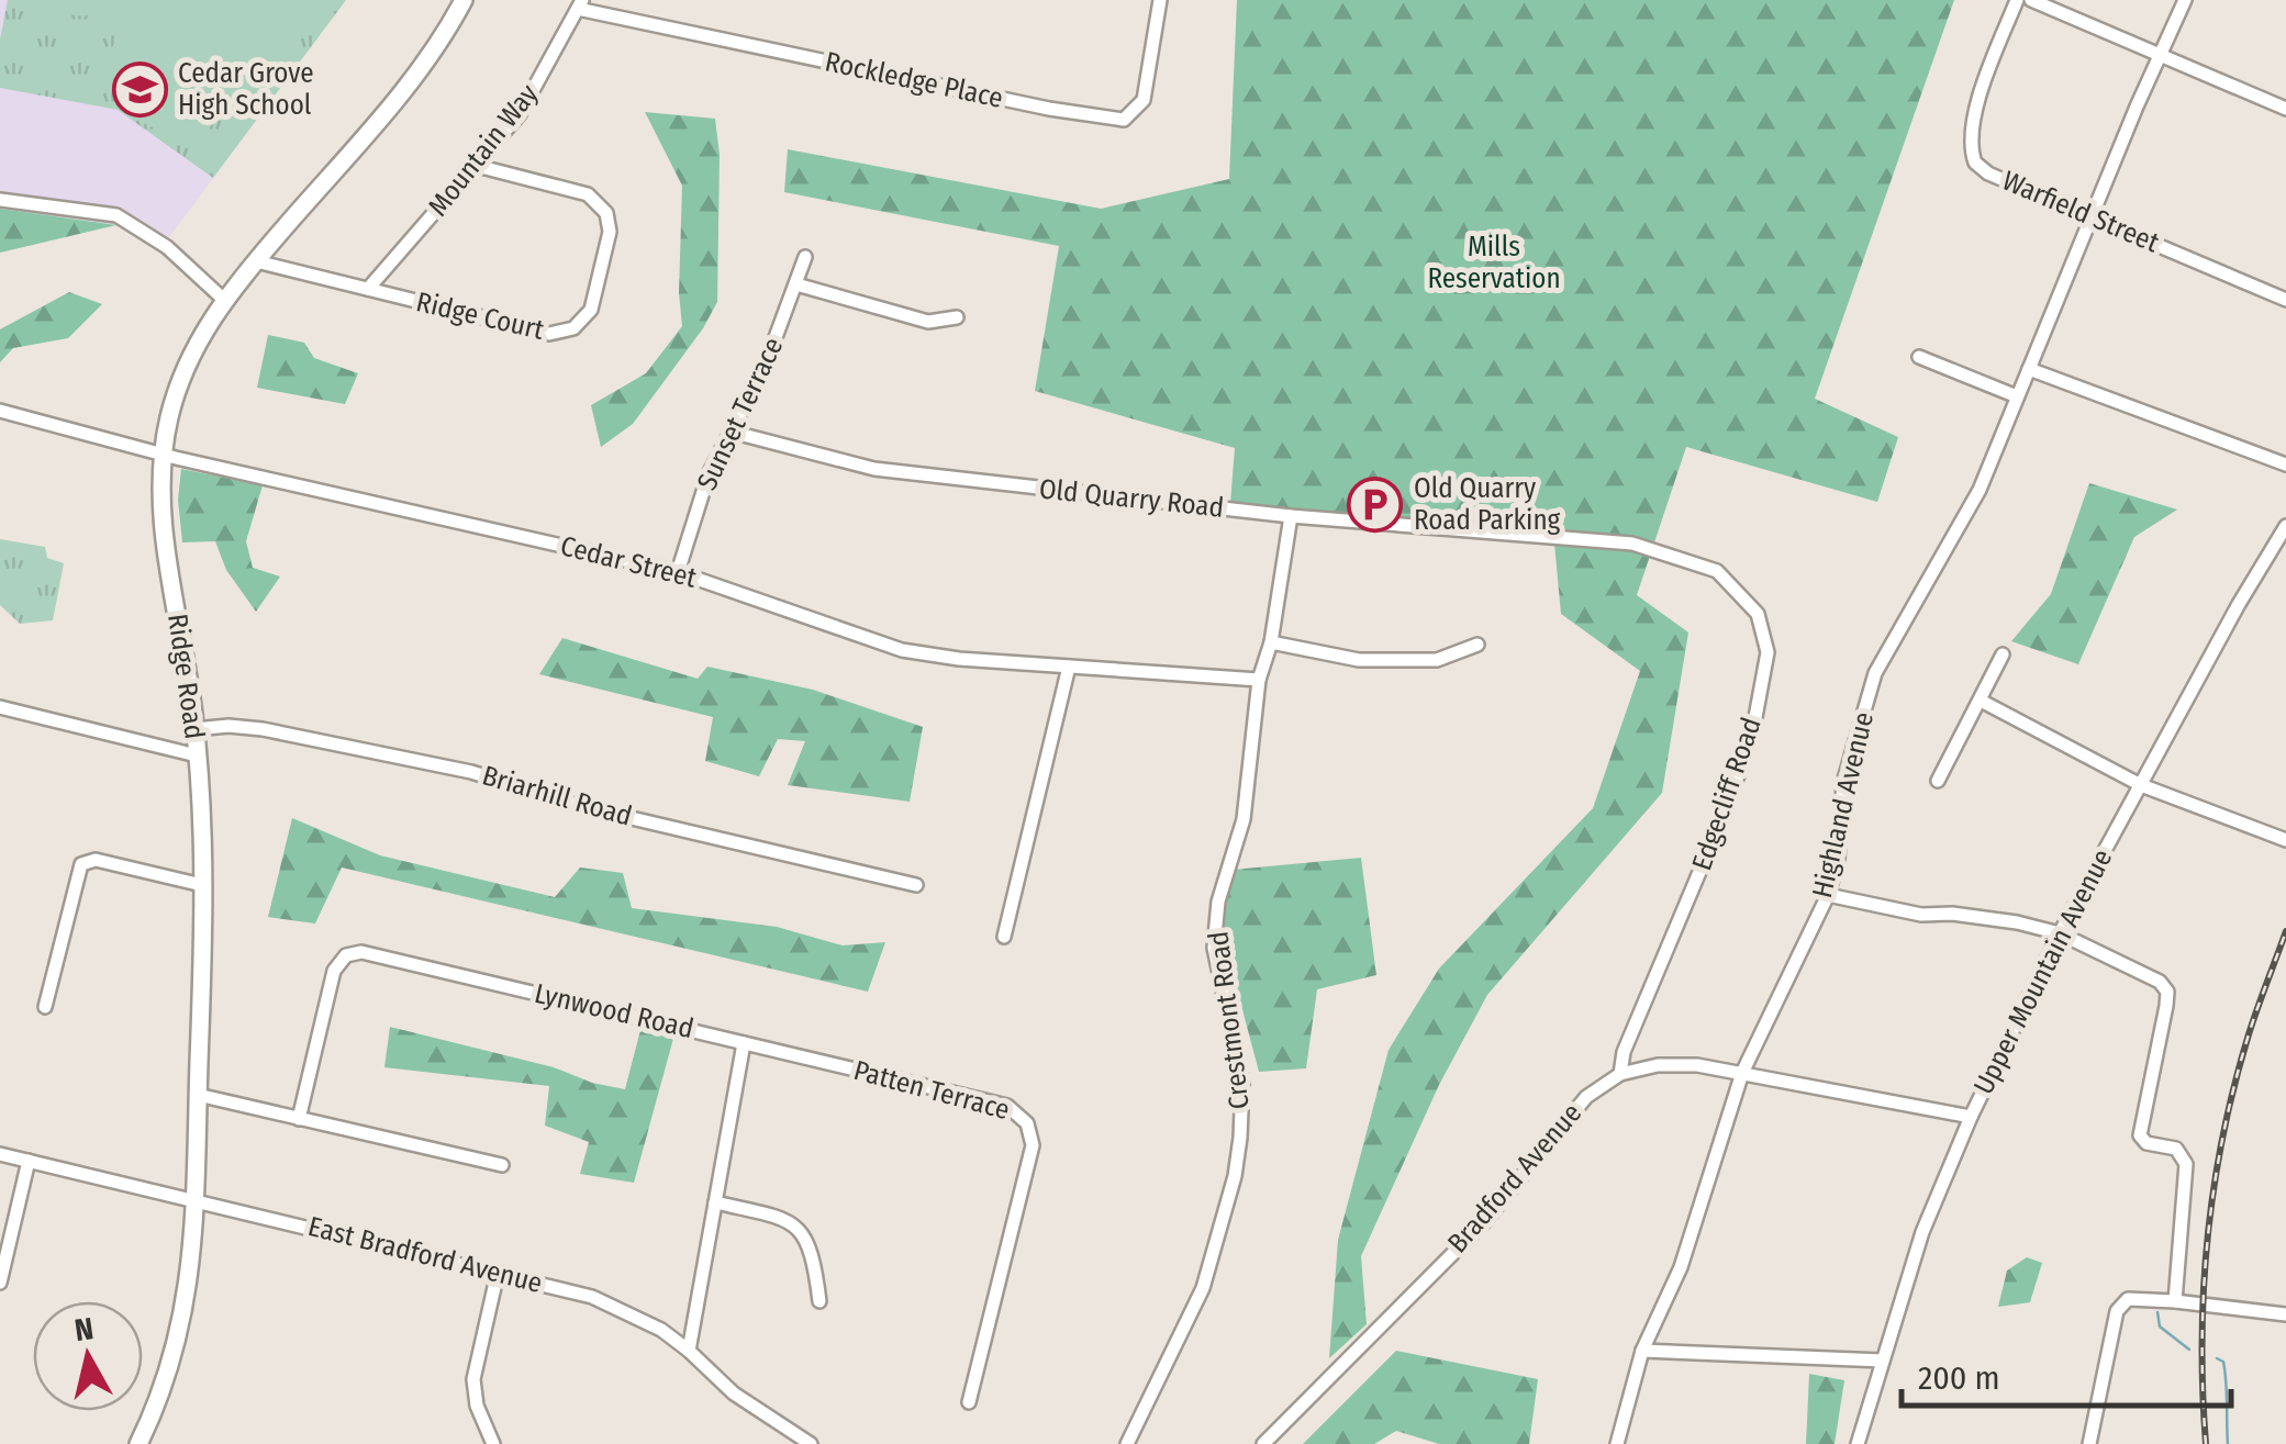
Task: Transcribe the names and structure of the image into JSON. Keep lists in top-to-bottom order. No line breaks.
{"streets":{"main road":["Ridge Road"],"street":["Rockledge Place","Mountain Way","Warfield Street","Ridge Court","Sunset Terrace","Old Quarry Road","Cedar Street","Edgecliff Road","Briarhill Road","Highland Avenue","Upper Mountain Avenue","Lynwood Road","Crestmont Road","Patten Terrace","Bradford Avenue","East Bradford Avenue"]},"crossings":[["Rockledge Place","Mountain Way"],["Mountain Way","Ridge Court"],["Warfield Street","Highland Avenue"],["Ridge Court","Ridge Road"],["Sunset Terrace","Old Quarry Road"],["Sunset Terrace","Cedar Street"],["Old Quarry Road","Edgecliff Road"],["Old Quarry Road","Crestmont Road"],["Cedar Street","Ridge Road"],["Cedar Street","Crestmont Road"],["Ridge Road","Briarhill Road"],["Ridge Road","East Bradford Avenue"],["Edgecliff Road","Bradford Avenue"],["Highland Avenue","Bradford Avenue"],["Upper Mountain Avenue","Bradford Avenue"],["Lynwood Road","Patten Terrace"]],"parks":["Mills Reservation"],"places":{"school or university":["Cedar Grove High School"],"parking":["Old Quarry Road Parking"]},"scale_bar":"200 m","north":"top"}
